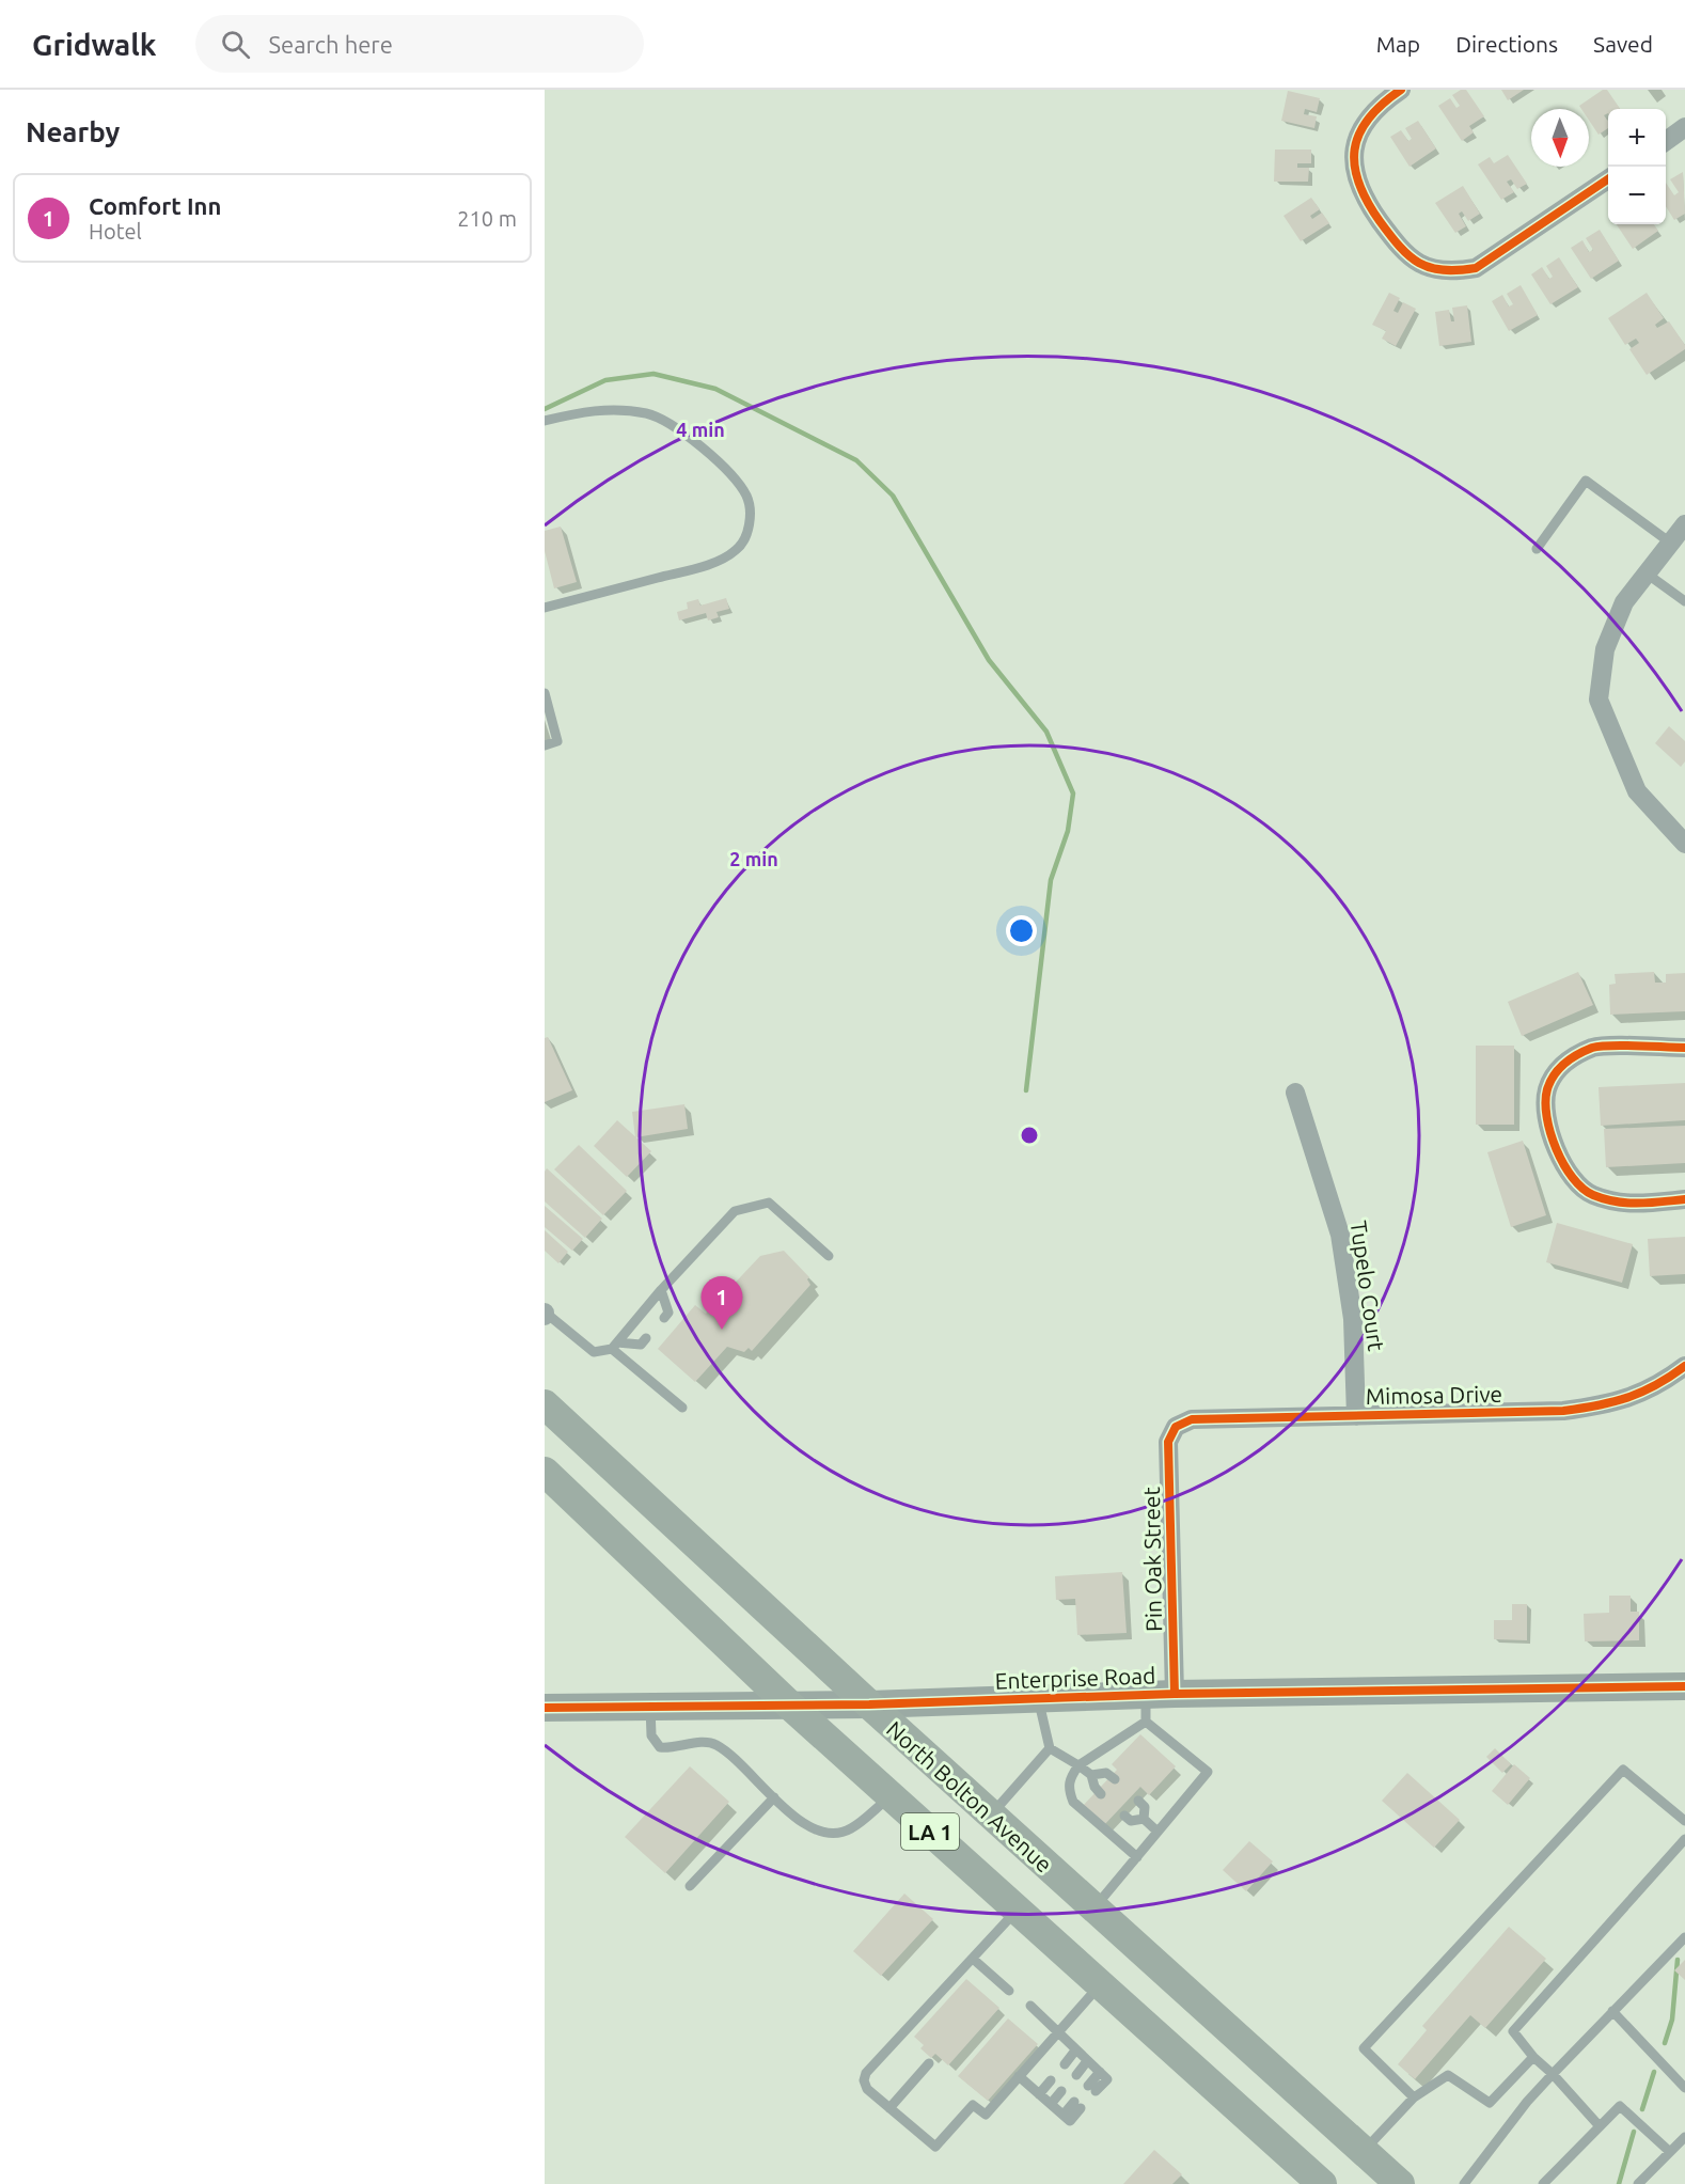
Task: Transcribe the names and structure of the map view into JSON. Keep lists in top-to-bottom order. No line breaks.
{"streets":{"main road":["North Bolton Avenue","LA 1"],"street":["Tupelo Court","Mimosa Drive","Pin Oak Street","Enterprise Road"]},"crossings":[["Tupelo Court","Mimosa Drive"],["Mimosa Drive","Pin Oak Street"],["Pin Oak Street","Enterprise Road"],["Enterprise Road","North Bolton Avenue"],["Enterprise Road","LA 1"]],"north":"bottom","page":{"header":"Gridwalk","search":"Search here","nav":["Map","Directions","Saved"],"heading":"Nearby","map_buttons":["+","−"],"list":[{"mark":"1","name":"Comfort Inn","note":"Hotel","value":"210 m"}],"pins":"1"},"rings":["4 min","2 min"]}
